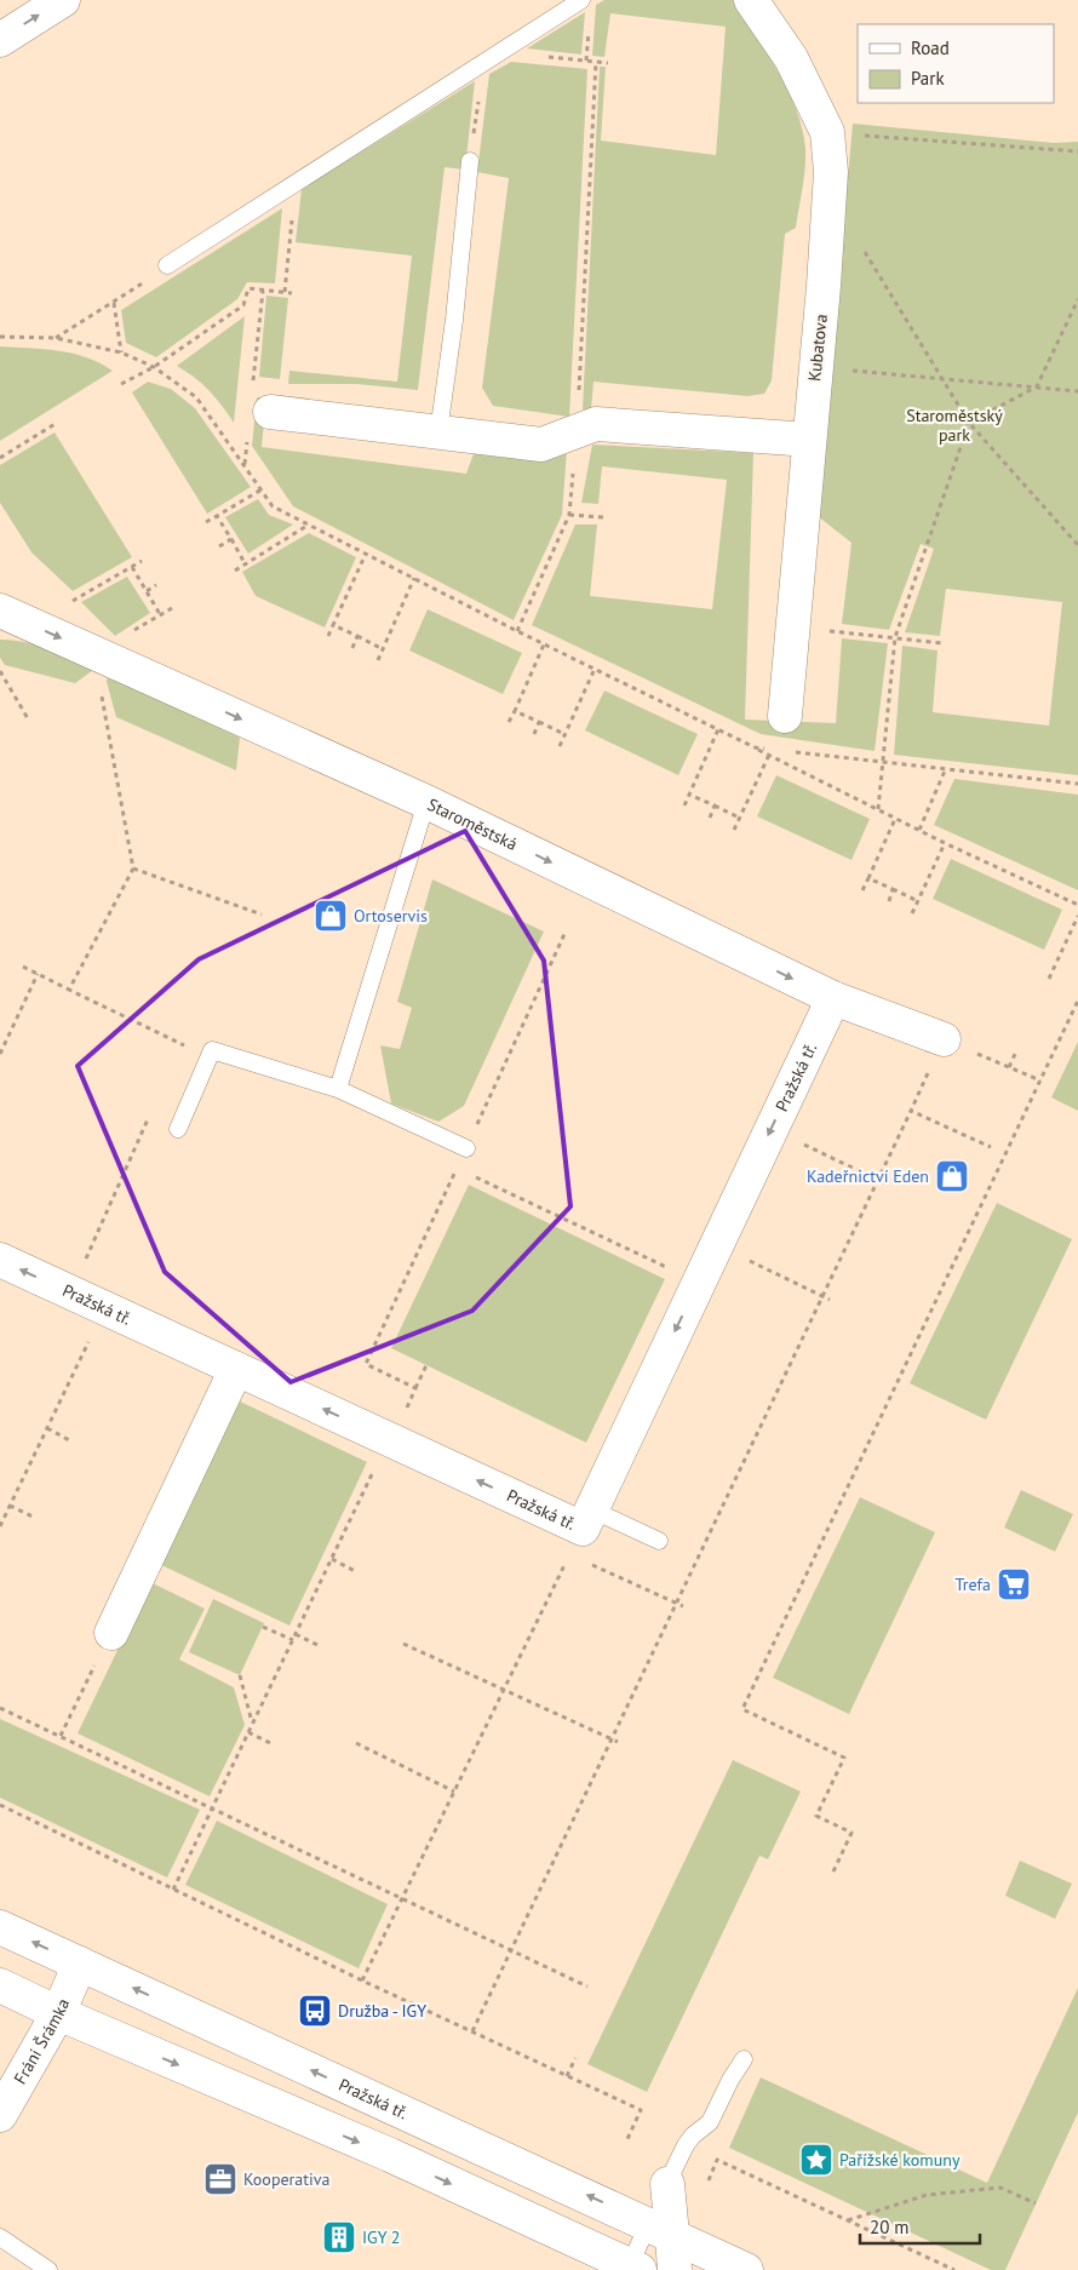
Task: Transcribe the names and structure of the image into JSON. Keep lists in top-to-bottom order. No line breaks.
{"streets":{"street":["Kubatova","Staroměstská","Pražská tř.","Fráni Šrámka"]},"crossings":[["Staroměstská","Pražská tř."],["Pražská tř.","Fráni Šrámka"]],"one_way":["Staroměstská"],"parks":["Staroměstský park"],"places":{"shop":["Ortoservis","Kadeřnictví Eden"],"supermarket":["Trefa"],"bus stop":["Družba - IGY"],"place":["Pařížské komuny"],"office":["Kooperativa"],"building":["IGY 2"]},"legend":["Road","Park"],"scale_bar":"20 m"}
